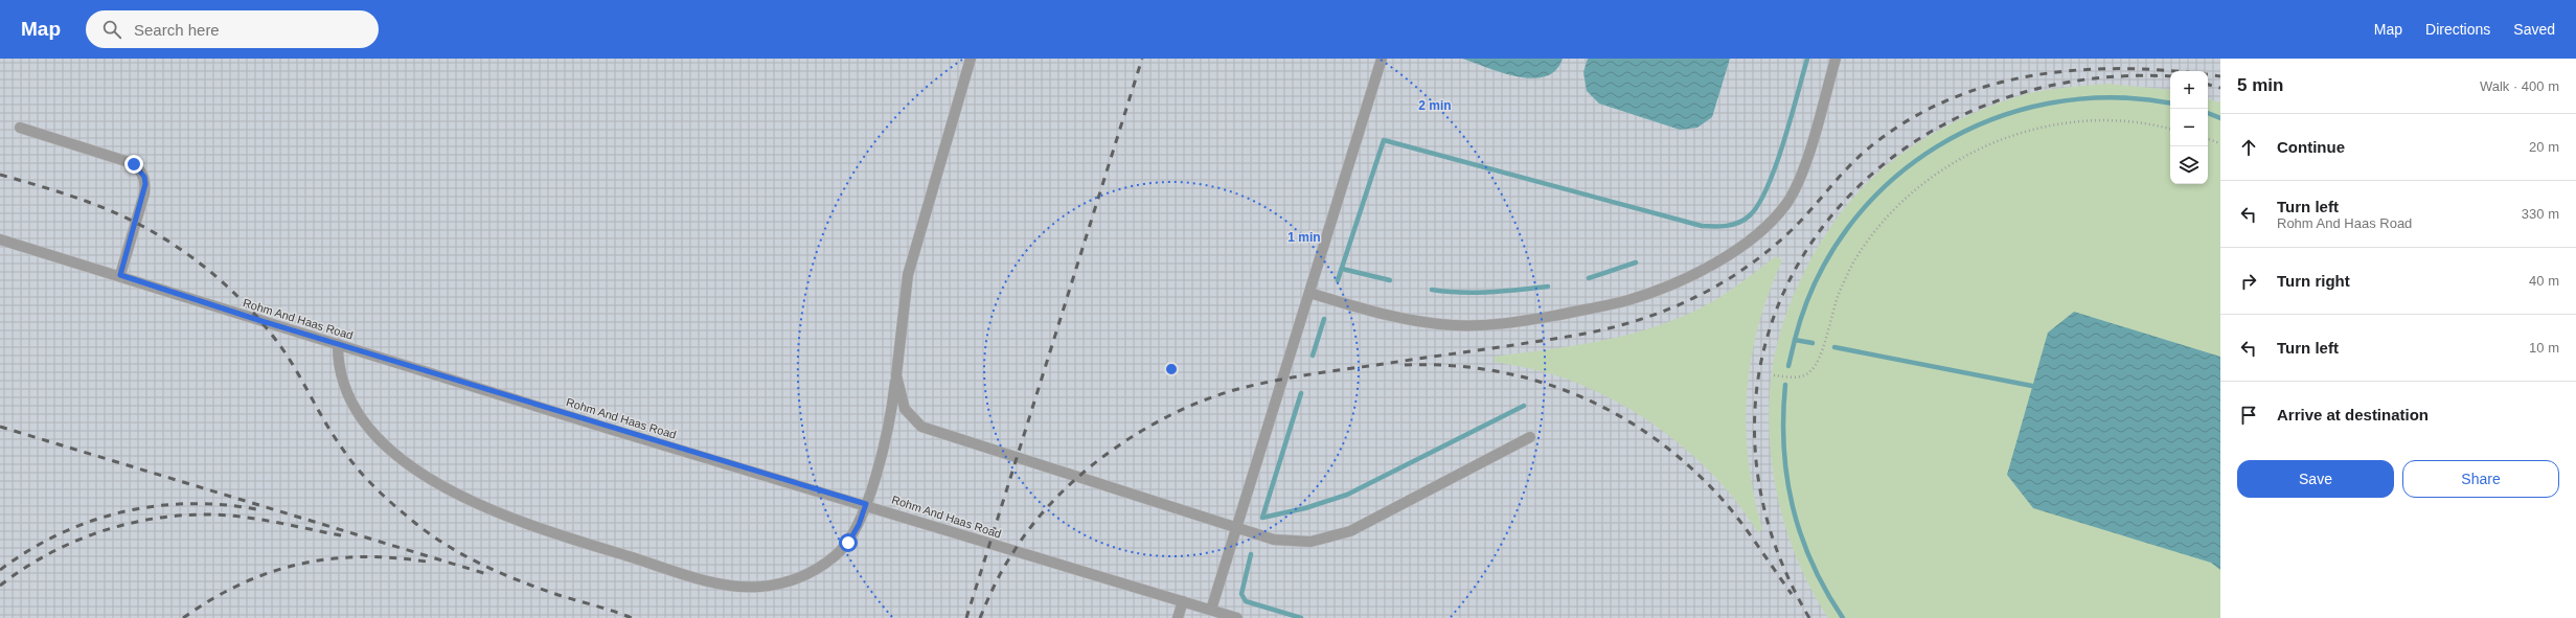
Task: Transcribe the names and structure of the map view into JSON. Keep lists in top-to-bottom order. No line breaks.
{"streets":{"street":["Rohm And Haas Road"]},"page":{"header":"Map","search":"Search here","nav":["Map","Directions","Saved"],"heading":["5 min","Walk · 400 m"],"map_buttons":["+","−"],"list":[["Continue","20 m"],["Turn left","Rohm And Haas Road","330 m"],["Turn right","40 m"],["Turn left","10 m"],"Arrive at destination"],"buttons":["Save","Share"]},"rings":["2 min","1 min"]}
